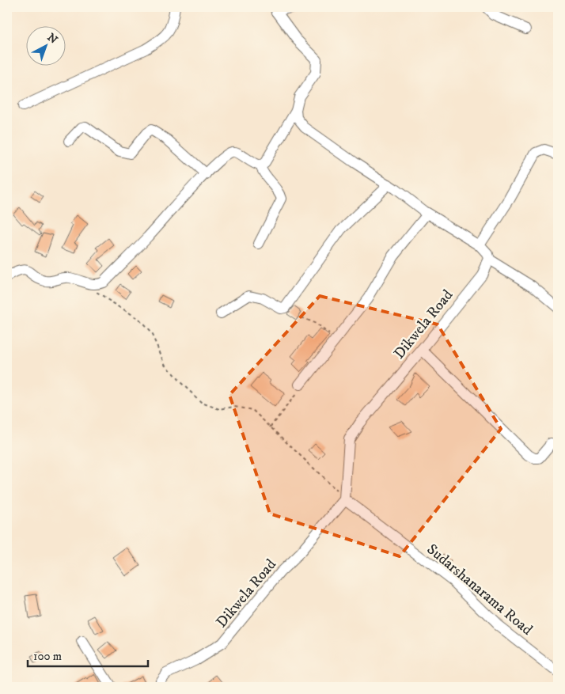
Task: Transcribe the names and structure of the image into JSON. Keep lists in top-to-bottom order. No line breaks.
{"streets":{"street":["Dikwela Road","Sudarshanarama Road"]},"crossings":[["Dikwela Road","Sudarshanarama Road"]],"scale_bar":"100 m","north":"top right"}
